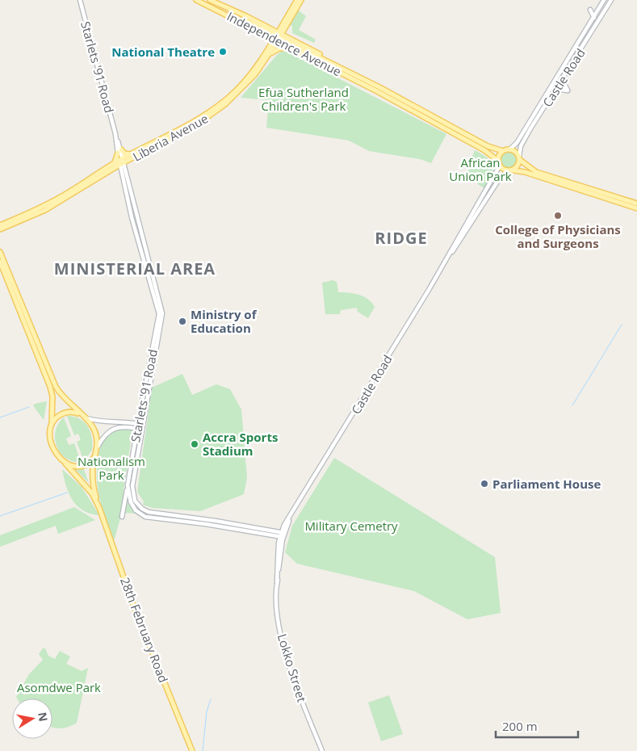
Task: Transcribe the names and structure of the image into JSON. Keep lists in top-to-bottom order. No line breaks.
{"streets":{"main road":["Independence Avenue","Starlets '91 Road","Castle Road","Liberia Avenue","28th February Road","Lokko Street"]},"crossings":[["Independence Avenue","Castle Road"],["Independence Avenue","Liberia Avenue"],["Starlets '91 Road","Castle Road"],["Starlets '91 Road","Liberia Avenue"],["Starlets '91 Road","28th February Road"],["Starlets '91 Road","Lokko Street"],["Castle Road","Lokko Street"]],"districts":["RIDGE","MINISTERIAL AREA"],"parks":["Efua Sutherland Children's Park","African Union Park","Nationalism Park","Military Cemetry","Asomdwe Park"],"places":["National Theatre","College of Physicians and Surgeons","Ministry of Education","Accra Sports Stadium","Parliament House"],"scale_bar":"200 m","north":"right"}
